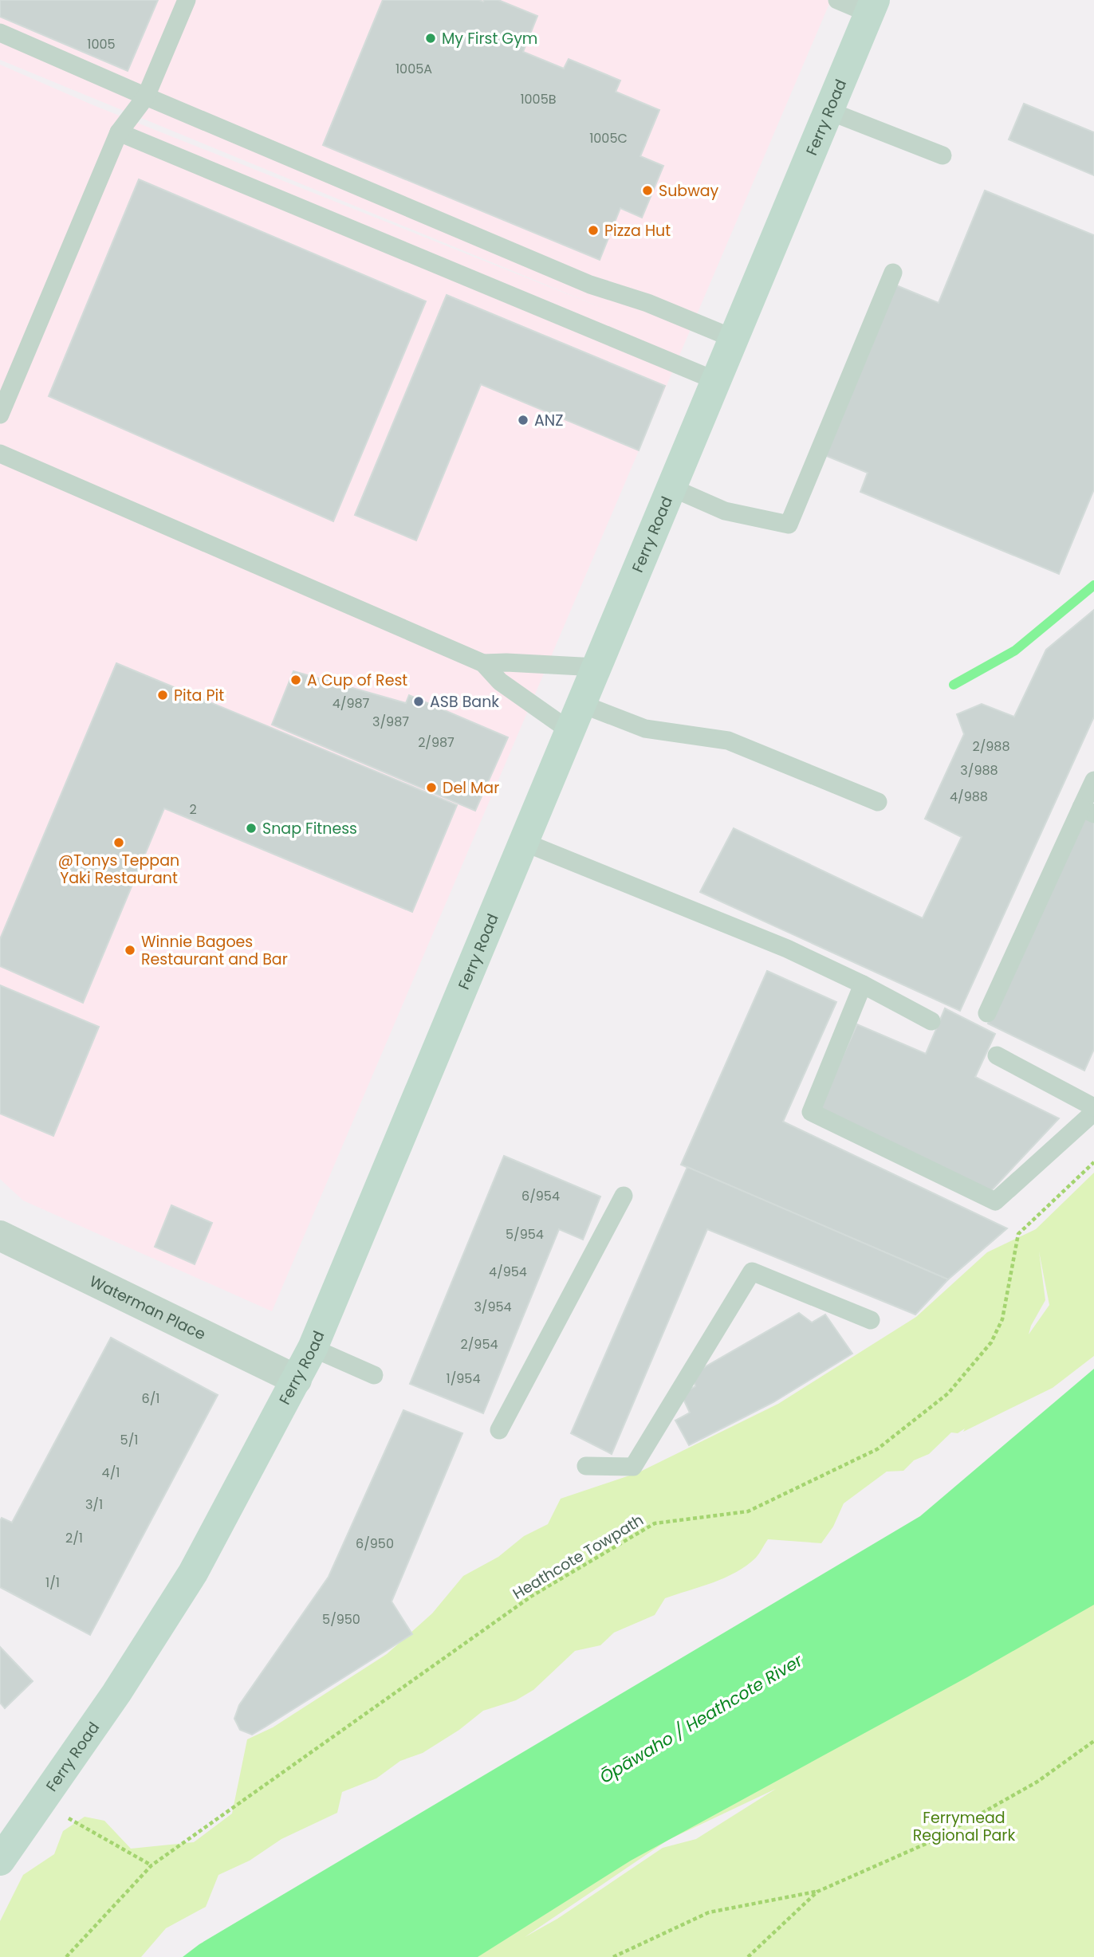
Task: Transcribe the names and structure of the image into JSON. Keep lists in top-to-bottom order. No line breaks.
{"streets":{"main road":["Ferry Road"],"street":["Waterman Place"],"path":["Heathcote Towpath"]},"crossings":[["Ferry Road","Waterman Place"]],"water":["Ōpāwaho / Heathcote River"],"parks":["Ferrymead Regional Park"],"places":["My First Gym","Subway","Pizza Hut","ANZ","A Cup of Rest","Pita Pit","ASB Bank","Del Mar","Snap Fitness","@Tonys Teppan Yaki Restaurant","Winnie Bagoes Restaurant and Bar"],"house_numbers":["1005","1005A","1005B","1005C","4/987","3/987","2/987","2/988","3/988","4/988","2","6/954","5/954","4/954","3/954","2/954","1/954","6/1","5/1","4/1","3/1","2/1","6/950","1/1","5/950"]}
